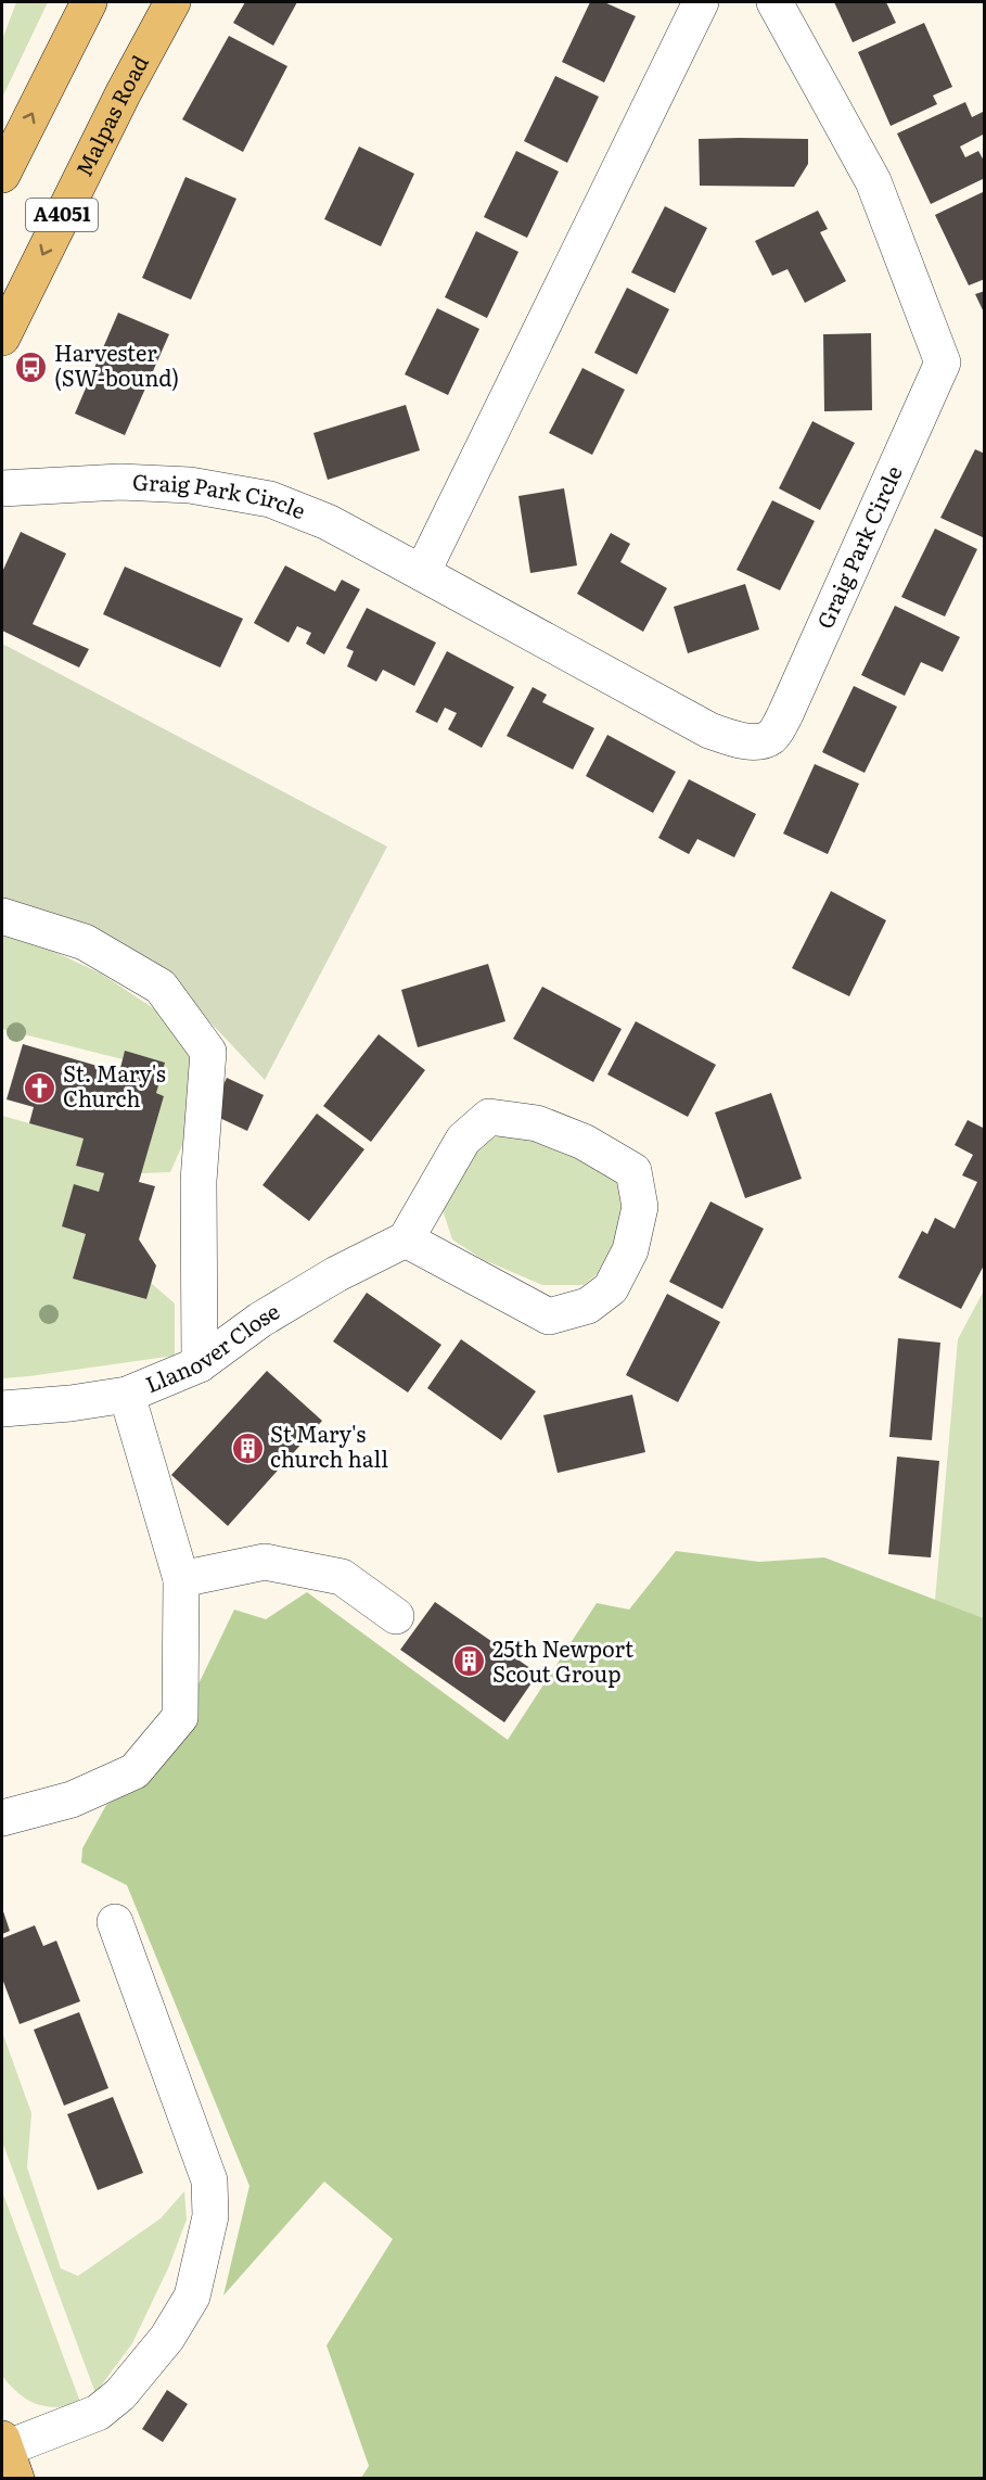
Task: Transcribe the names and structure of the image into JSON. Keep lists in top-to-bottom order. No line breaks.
{"streets":{"main road":["Malpas Road","A4051"],"street":["Graig Park Circle","Llanover Close"]},"places":{"bus stop":["Harvester (SW-bound)"],"church":["St. Mary's Church"],"building":["St Mary's church hall","25th Newport Scout Group"]}}
